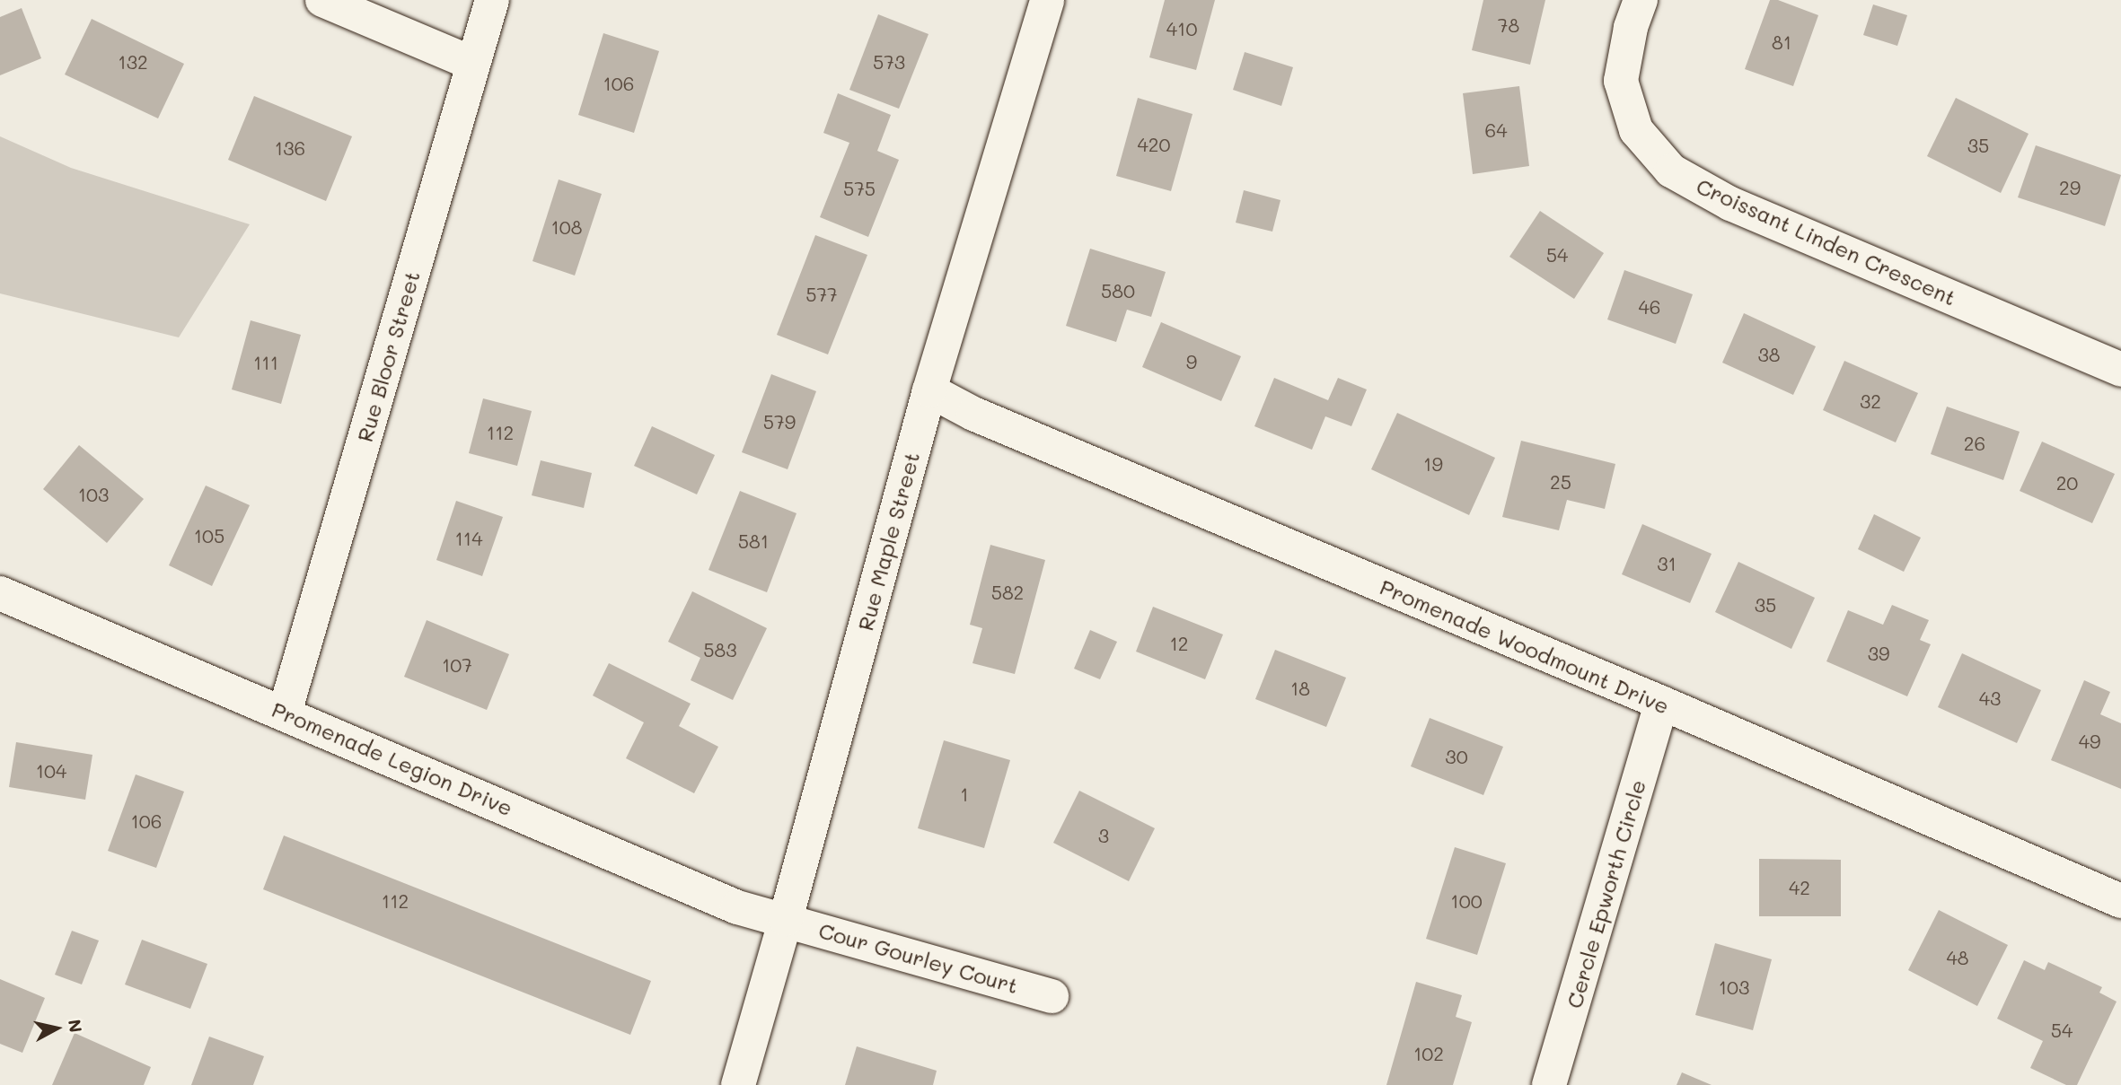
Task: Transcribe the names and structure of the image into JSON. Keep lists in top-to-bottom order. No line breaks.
{"streets":{"street":["Croissant Linden Crescent","Rue Bloor Street","Rue Maple Street","Promenade Woodmount Drive","Promenade Legion Drive","Cercle Epworth Circle","Cour Gourley Court"]},"crossings":[["Rue Bloor Street","Promenade Legion Drive"],["Rue Maple Street","Promenade Woodmount Drive"],["Rue Maple Street","Promenade Legion Drive"],["Rue Maple Street","Cour Gourley Court"],["Promenade Woodmount Drive","Cercle Epworth Circle"],["Promenade Legion Drive","Cour Gourley Court"]],"house_numbers":["78","410","81","132","573","106","64","420","35","136","29","575","108","54","580","577","46","38","9","111","32","579","112","26","19","25","20","103","105","114","581","31","582","35","12","583","39","107","18","43","49","30","104","1","106","3","42","112","100","48","103","54","102"],"north":"right"}
